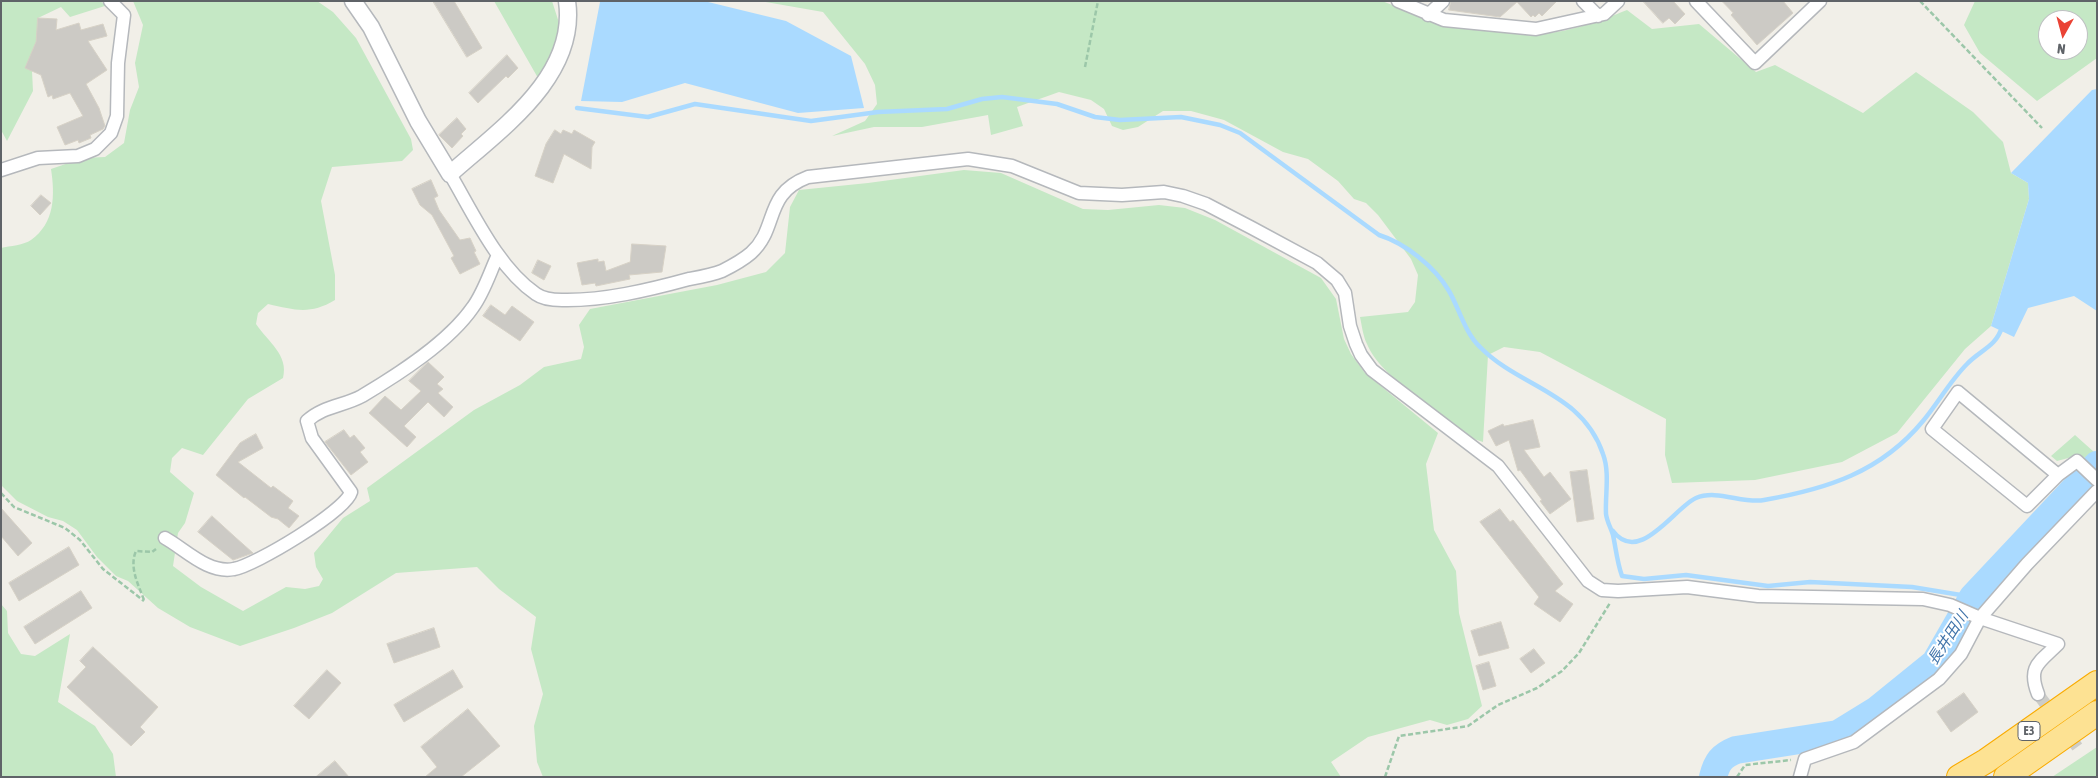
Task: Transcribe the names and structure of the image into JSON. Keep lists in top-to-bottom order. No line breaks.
{"streets":{"highway":["E3"]},"water":["長井田川"],"north":"bottom"}
